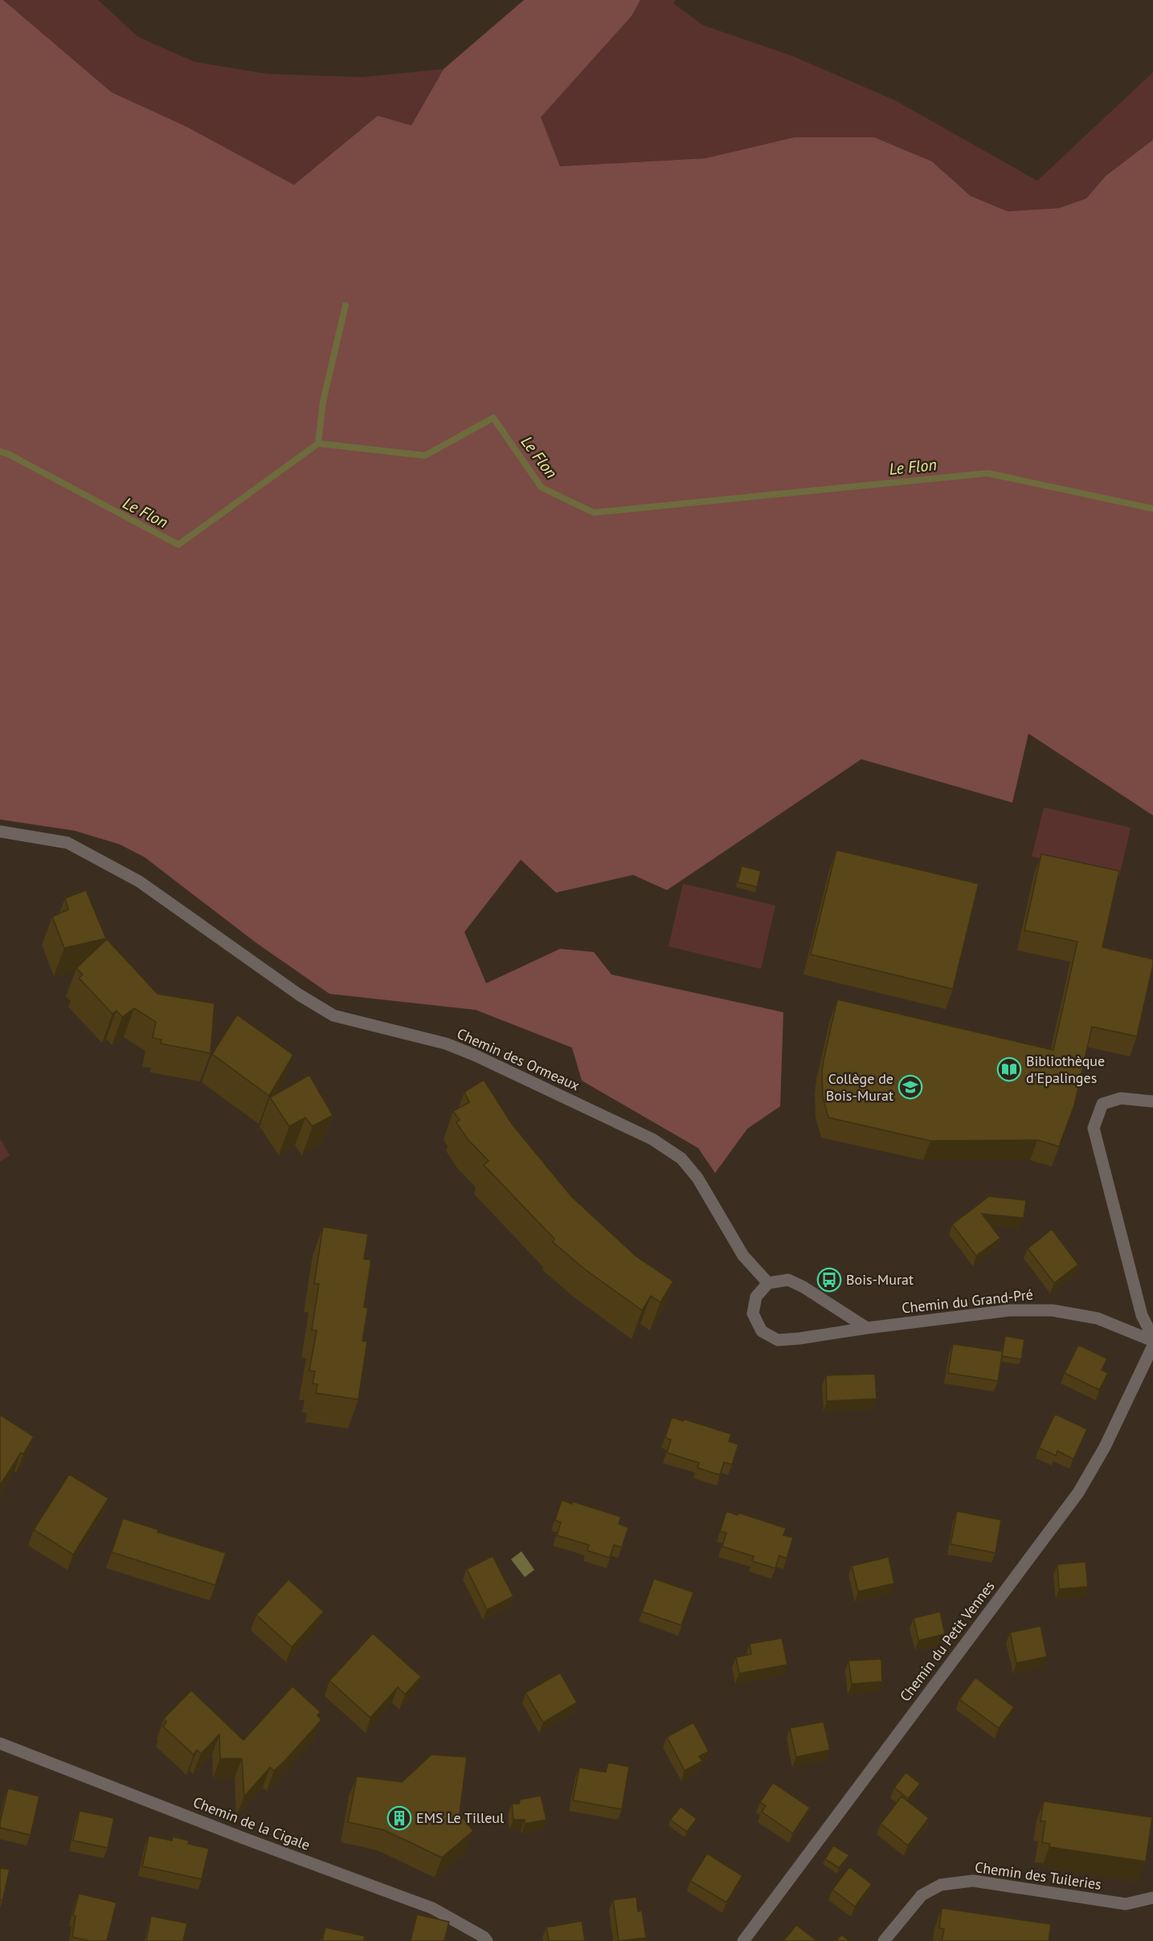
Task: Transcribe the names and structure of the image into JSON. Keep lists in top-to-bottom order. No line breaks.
{"streets":{"street":["Chemin des Ormeaux","Chemin du Grand-Pré","Chemin du Petit Vennes","Chemin de la Cigale","Chemin des Tuileries"]},"crossings":[["Chemin des Ormeaux","Chemin du Grand-Pré"]],"water":["Le Flon"],"places":{"library":["Bibliothèque d'Epalinges"],"school or university":["Collège de Bois-Murat"],"bus stop":["Bois-Murat"],"building":["EMS Le Tilleul"]}}
